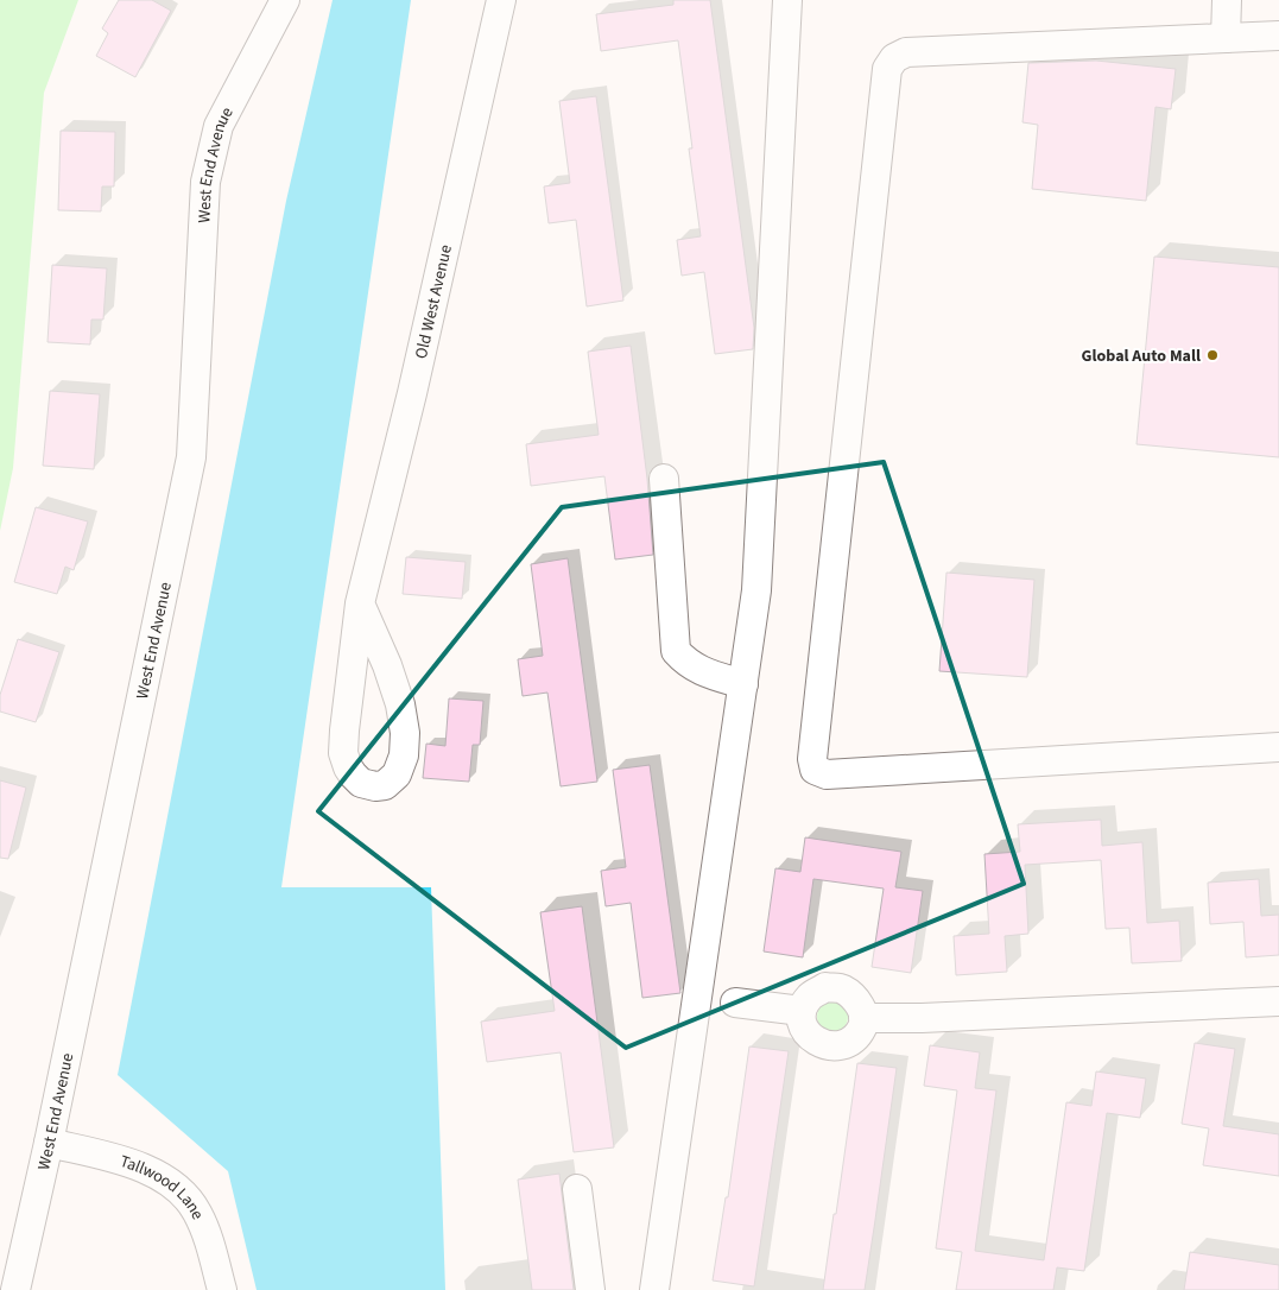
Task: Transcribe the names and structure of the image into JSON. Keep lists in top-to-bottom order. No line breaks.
{"streets":{"street":["West End Avenue","Old West Avenue","Tallwood Lane"]},"crossings":[["West End Avenue","Tallwood Lane"]],"places":["Global Auto Mall"]}
